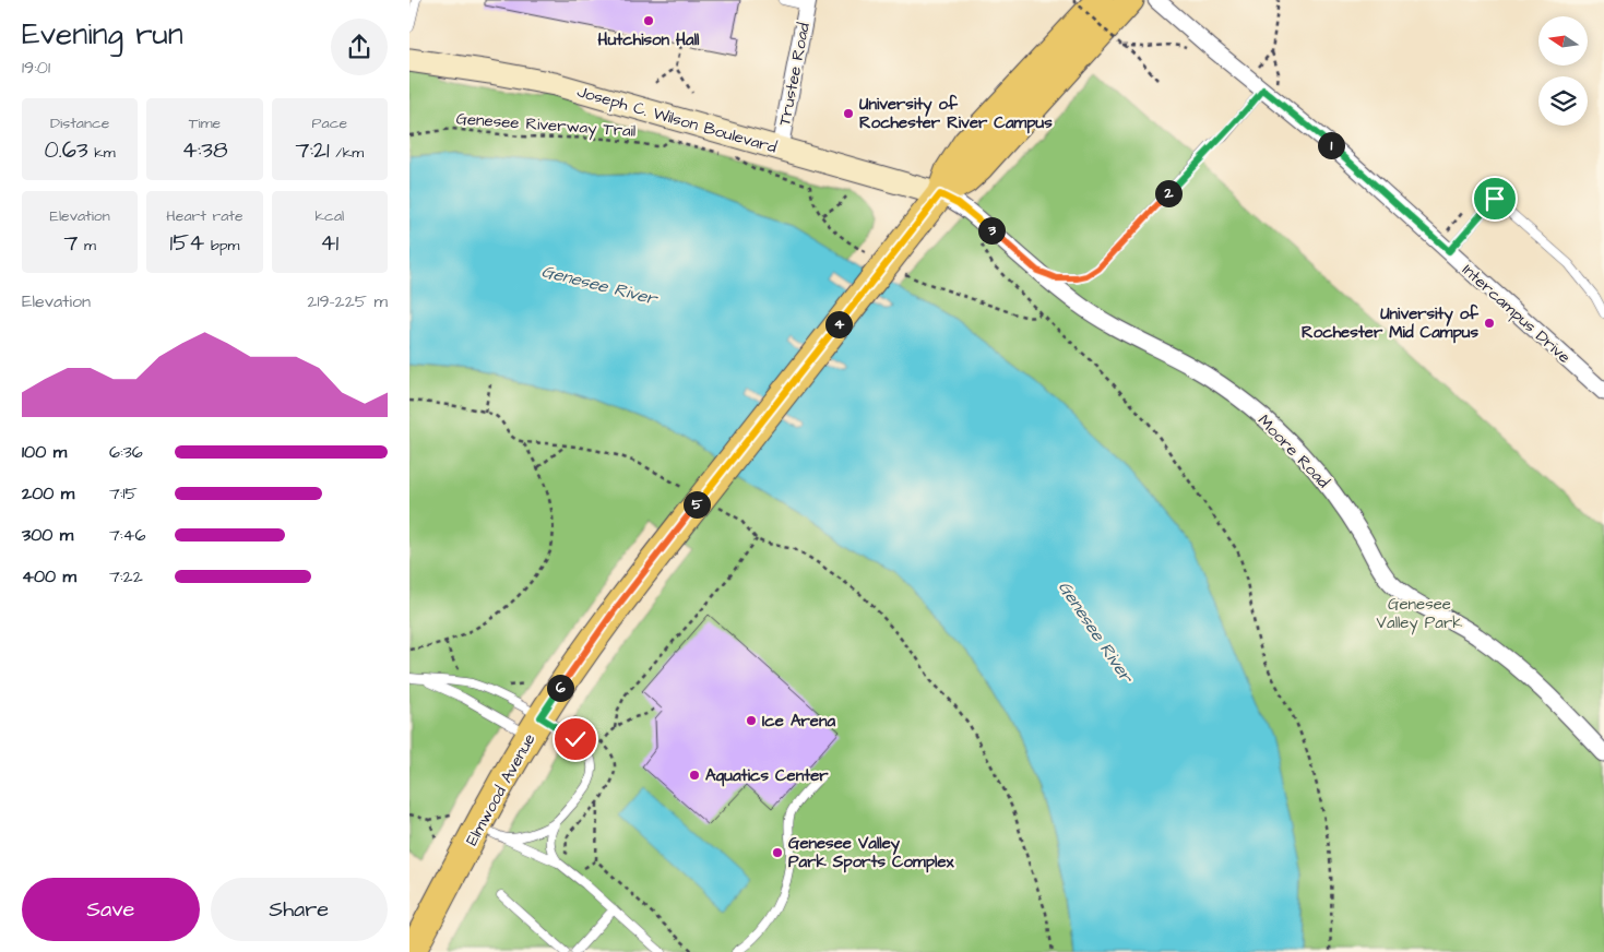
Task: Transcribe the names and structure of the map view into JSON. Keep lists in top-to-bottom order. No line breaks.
{"streets":{"main road":["Elmwood Avenue"],"street":["Trustee Road","Joseph C. Wilson Boulevard","Intercampus Drive","Moore Road"],"path":["Genesee Riverway Trail"]},"crossings":[["Trustee Road","Joseph C. Wilson Boulevard"],["Joseph C. Wilson Boulevard","Moore Road"],["Joseph C. Wilson Boulevard","Elmwood Avenue"],["Moore Road","Elmwood Avenue"]],"water":["Genesee River"],"parks":["Genesee Valley Park"],"places":["Hutchison Hall","University of Rochester River Campus","University of Rochester Mid Campus","Ice Arena","Aquatics Center","Genesee Valley Park Sports Complex"],"north":"left","page":{"heading":["Evening run","19:01"],"stats":[["Distance","0.63 km"],["Time","4:38"],["Pace","7:21 /km"],["Elevation","7 m"],["Heart rate","154 bpm"],["kcal","41"]],"pins":["1","2","3","4","5","6"],"chart":["Elevation","219–225 m"],"list":[{"name":"100 m","note":"6:36"},{"name":"200 m","note":"7:15"},{"name":"300 m","note":"7:46"},{"name":"400 m","note":"7:22"}],"buttons":["Save","Share"]}}
